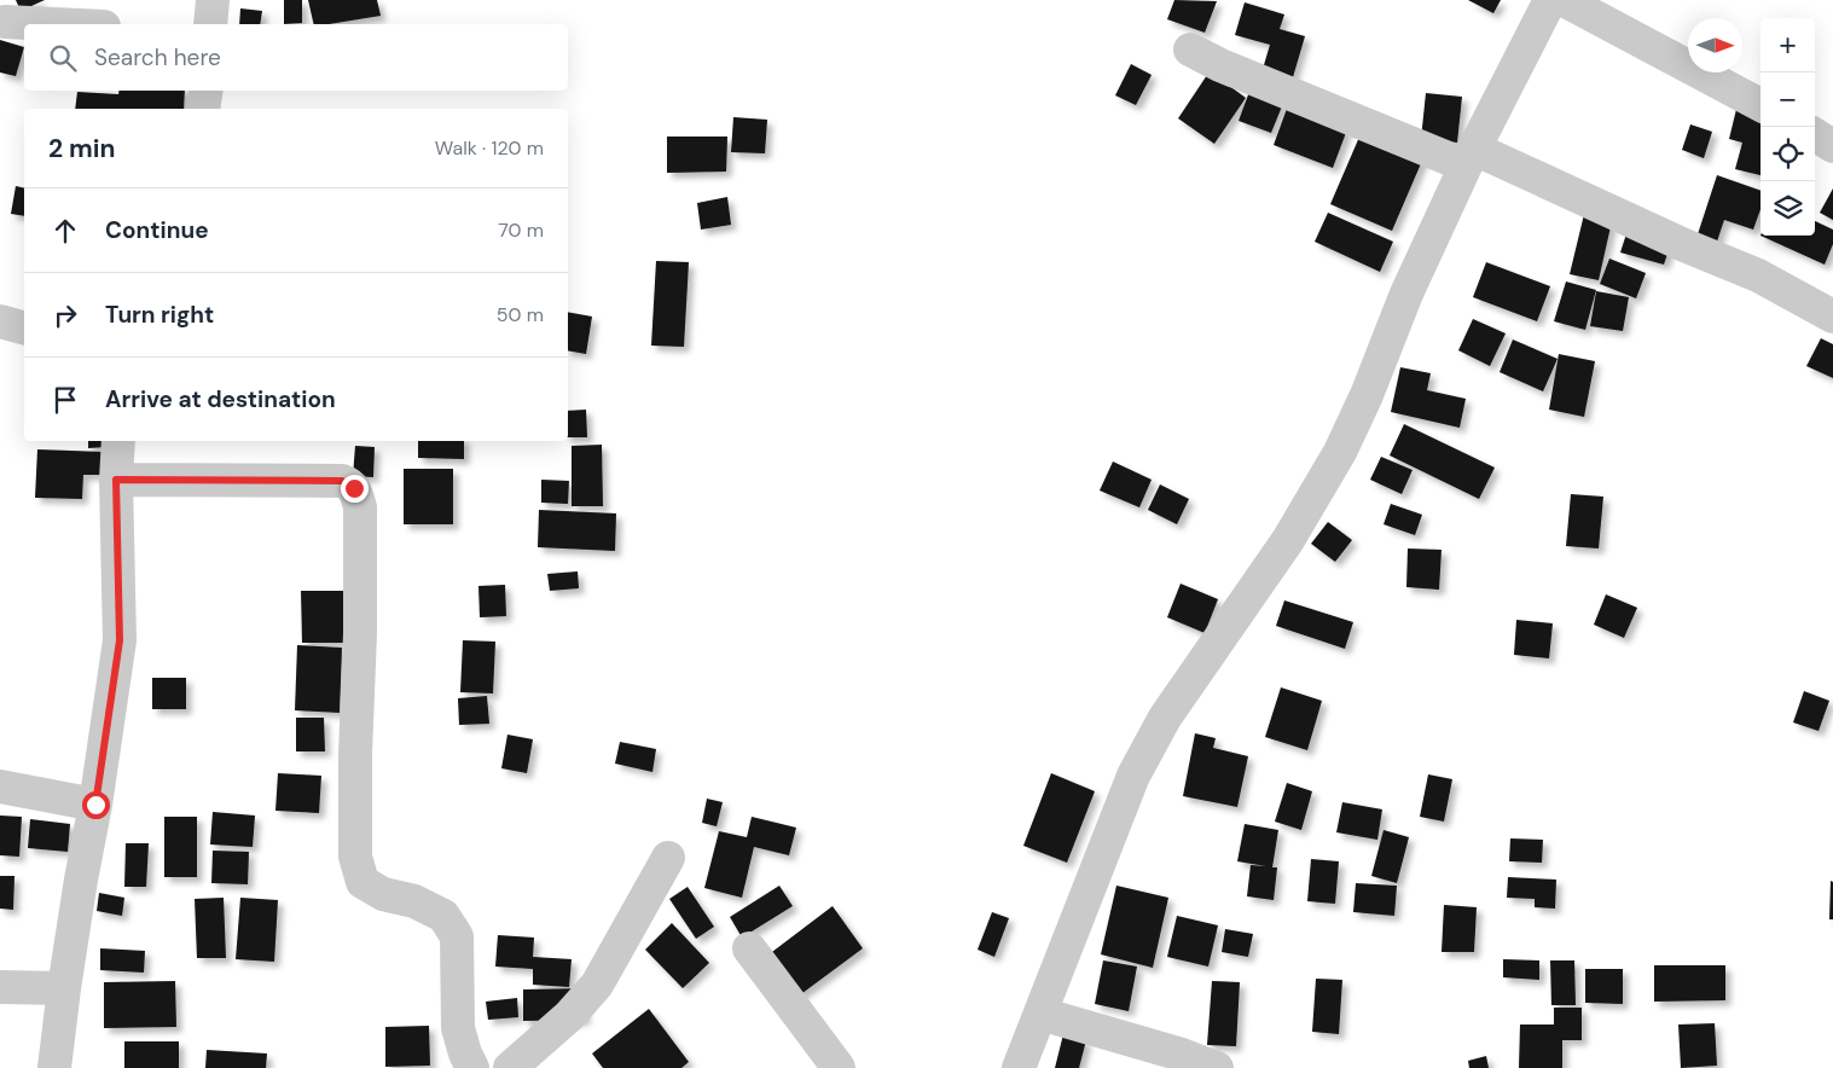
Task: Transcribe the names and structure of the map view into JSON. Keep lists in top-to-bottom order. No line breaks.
{"north":"right","page":{"map_buttons":["+","−"],"search":"Search here","heading":["2 min","Walk · 120 m"],"list":[["Continue","70 m"],["Turn right","50 m"],"Arrive at destination"]}}
